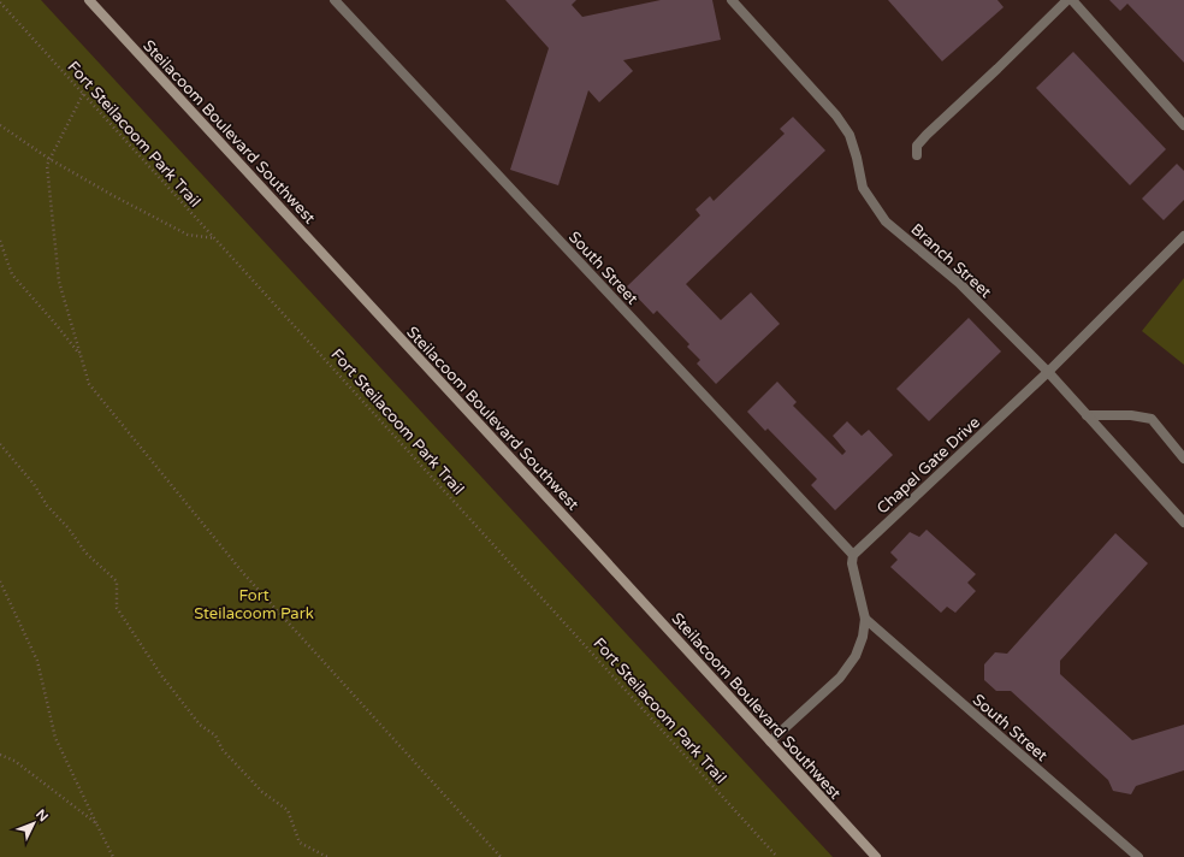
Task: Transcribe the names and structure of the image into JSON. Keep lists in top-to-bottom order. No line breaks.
{"streets":{"main road":["Steilacoom Boulevard Southwest"],"street":["Branch Street","South Street","Chapel Gate Drive"],"path":["Fort Steilacoom Park Trail"]},"crossings":[["Branch Street","Chapel Gate Drive"],["South Street","Chapel Gate Drive"]],"parks":["Fort Steilacoom Park"],"north":"top right"}
